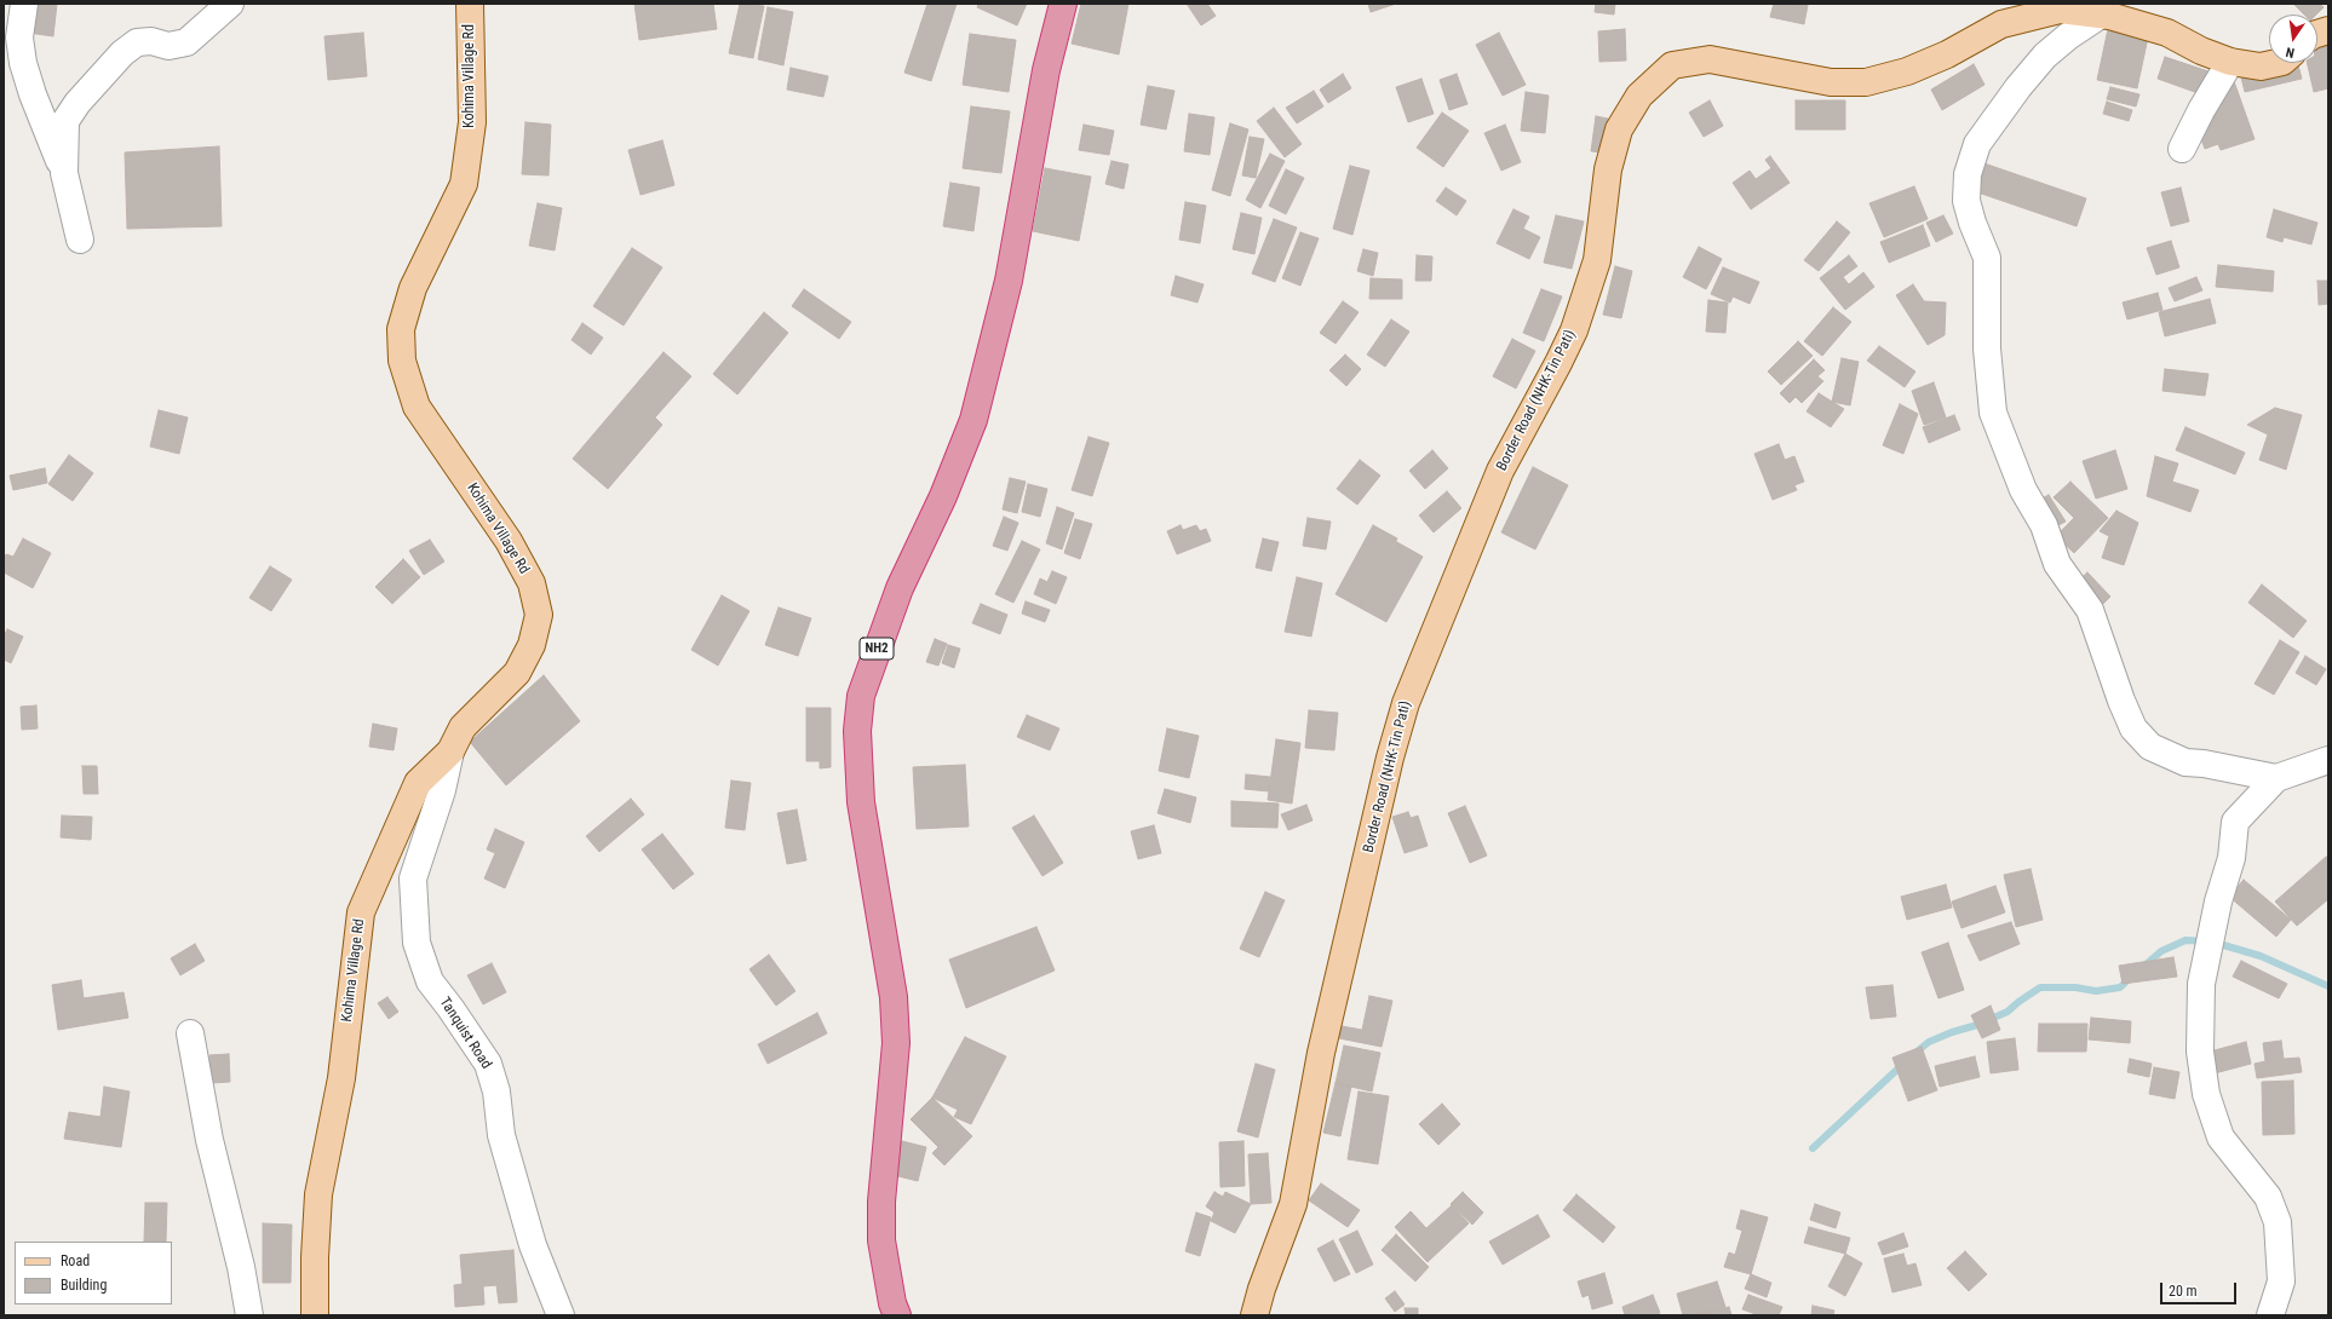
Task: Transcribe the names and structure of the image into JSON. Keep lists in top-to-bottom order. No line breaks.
{"streets":{"highway":["NH2"],"main road":["Kohima Village Rd","Border Road (NHK-Tin Pati)"],"street":["Tanquist Road"]},"crossings":[["Kohima Village Rd","Tanquist Road"]],"legend":["Road","Building"],"scale_bar":"20 m","north":"bottom"}
